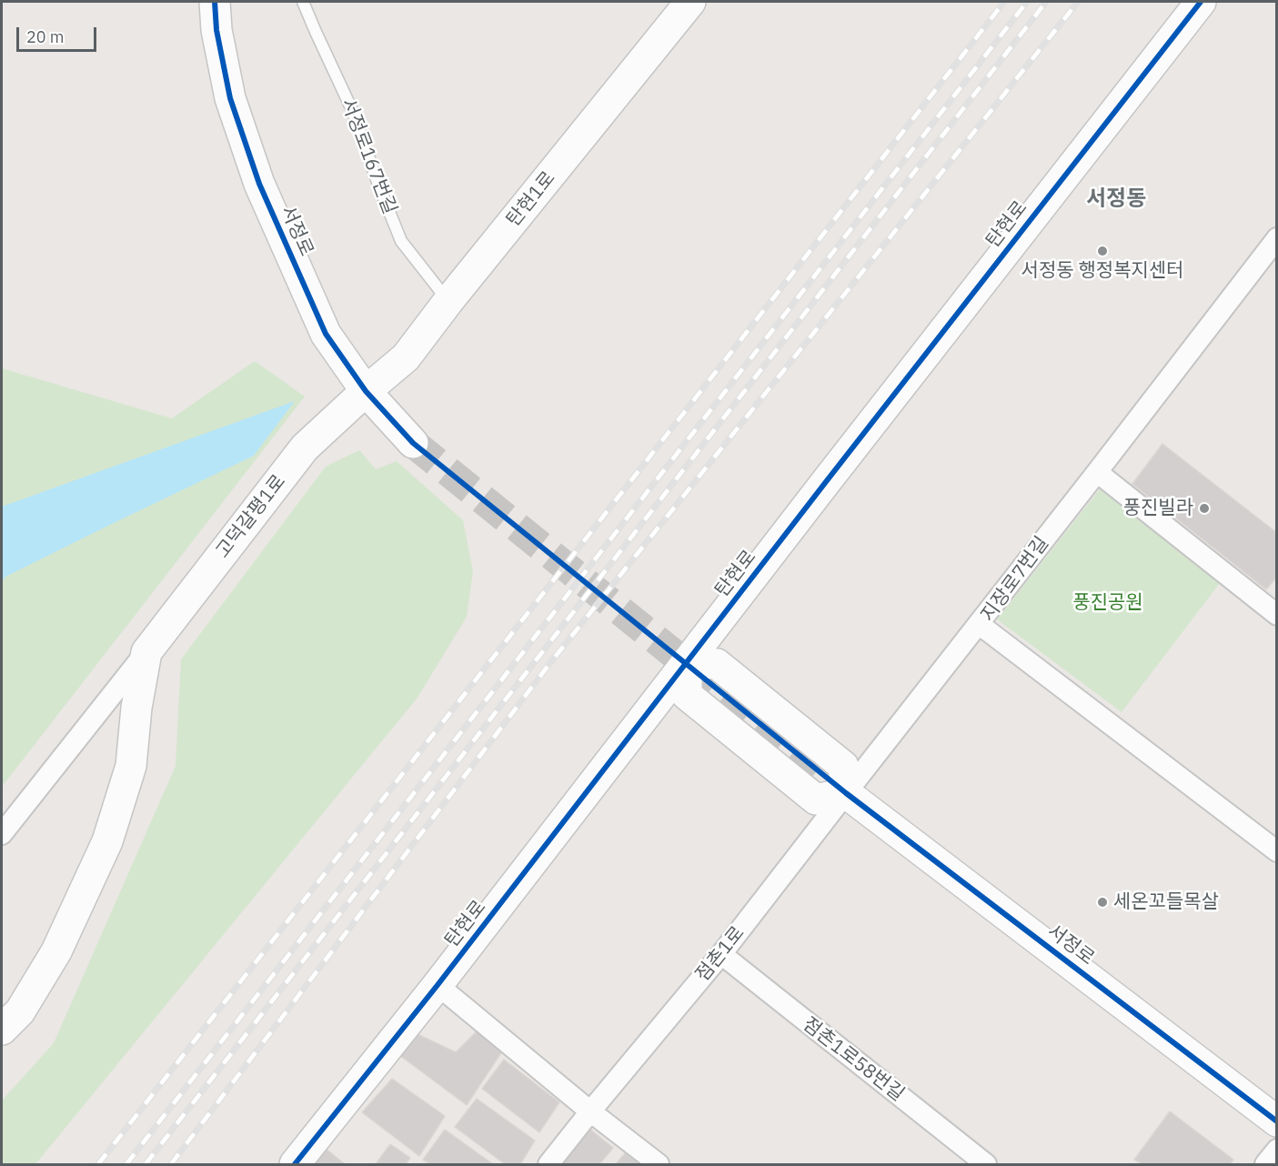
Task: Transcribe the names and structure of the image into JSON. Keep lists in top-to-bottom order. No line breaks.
{"streets":{"street":["탄현1로","탄현로","서정로","고덕갈평1로","지장로7번길","점촌1로","점촌1로58번길"],"lane":["서정로167번길"]},"crossings":[["서정로167번길","탄현1로"],["탄현1로","서정로"],["탄현1로","고덕갈평1로"],["서정로","고덕갈평1로"],["서정로","점촌1로"],["지장로7번길","점촌1로"],["점촌1로","점촌1로58번길"]],"districts":["서정동"],"parks":["풍진공원"],"places":["서정동 행정복지센터","풍진빌라","세온꼬들목살"],"scale_bar":"20 m"}
